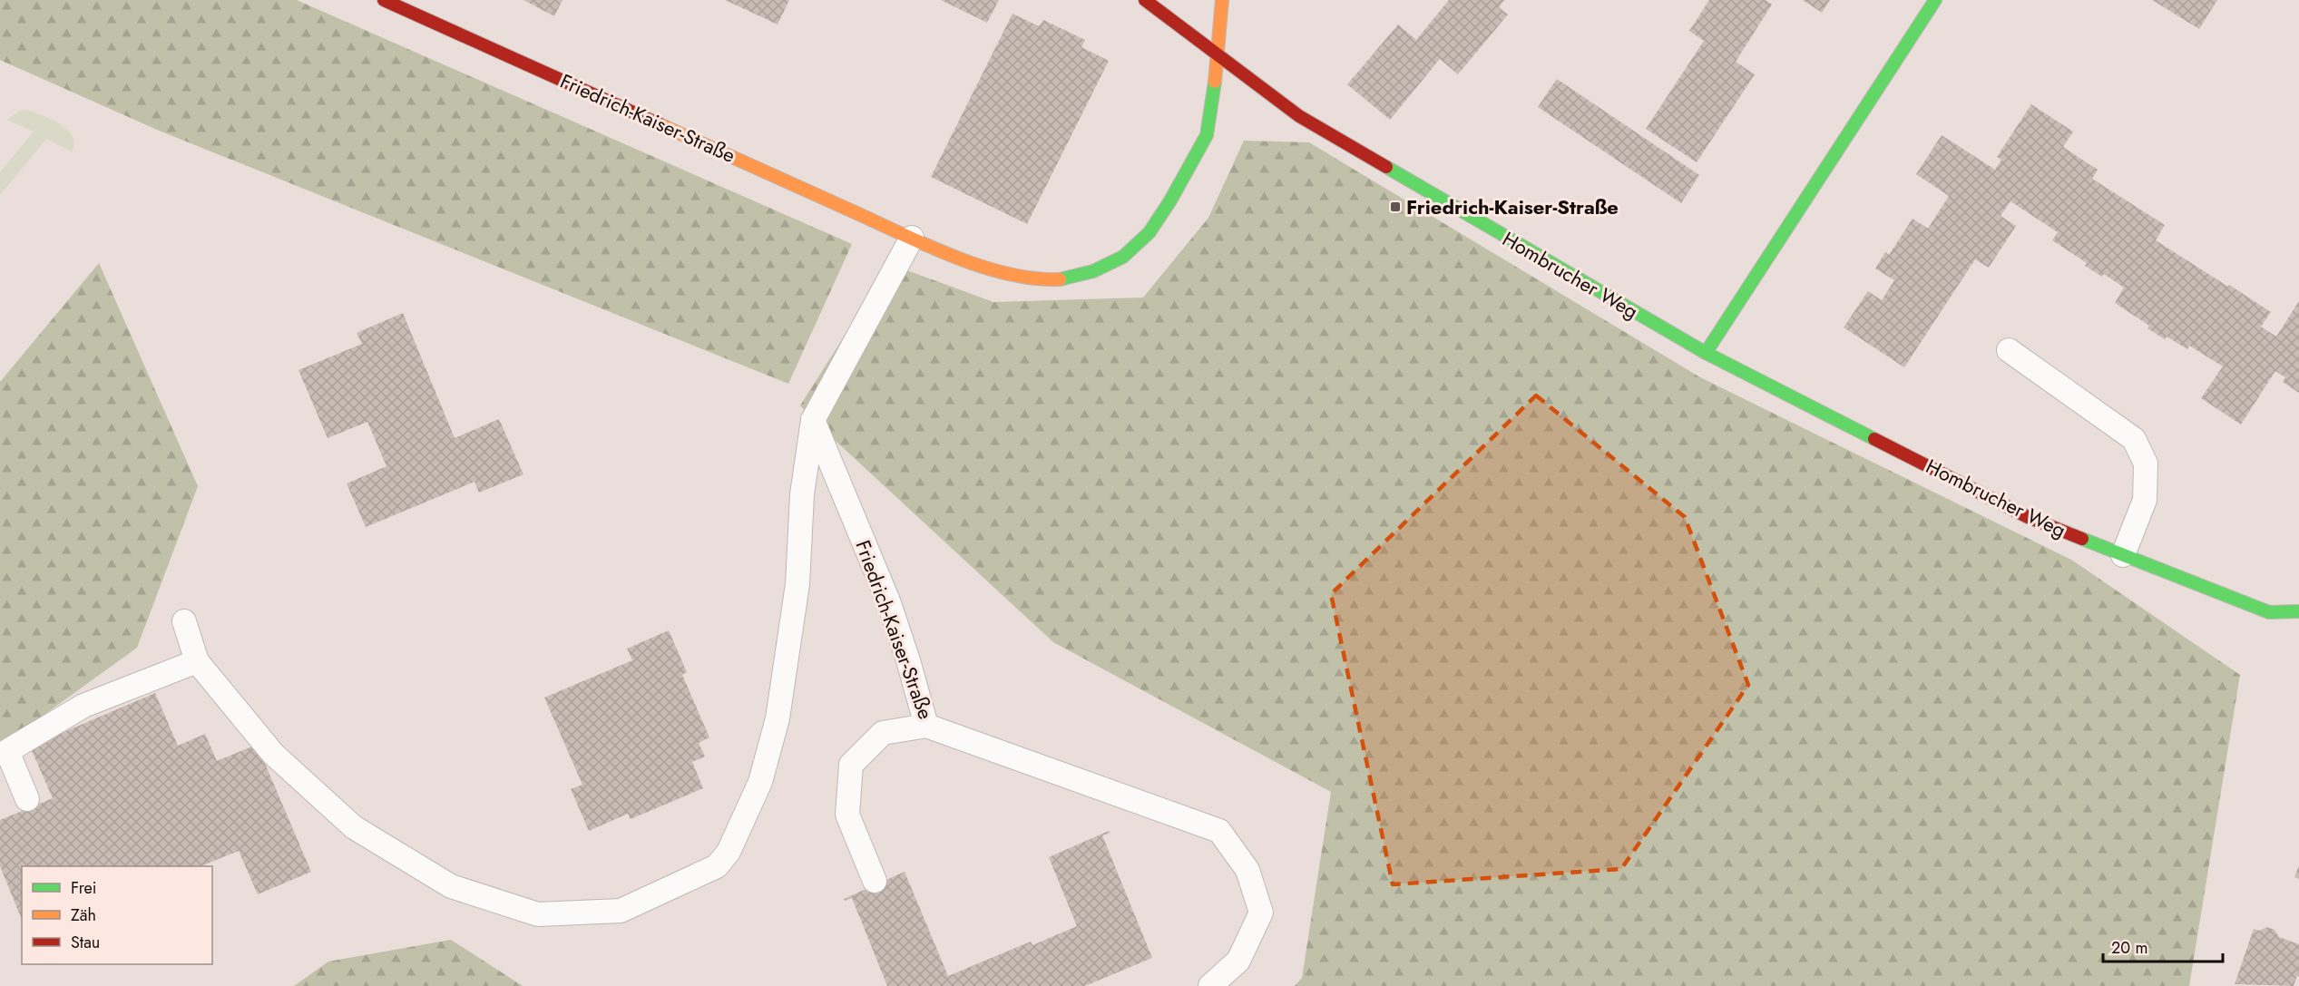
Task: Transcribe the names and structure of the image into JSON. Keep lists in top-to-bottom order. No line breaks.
{"streets":{"street":["Friedrich-Kaiser-Straße","Hombrucher Weg"]},"crossings":[["Friedrich-Kaiser-Straße","Hombrucher Weg"]],"places":{"transit":["Friedrich-Kaiser-Straße"]},"legend":["Frei","Zäh","Stau"],"scale_bar":"20 m"}
